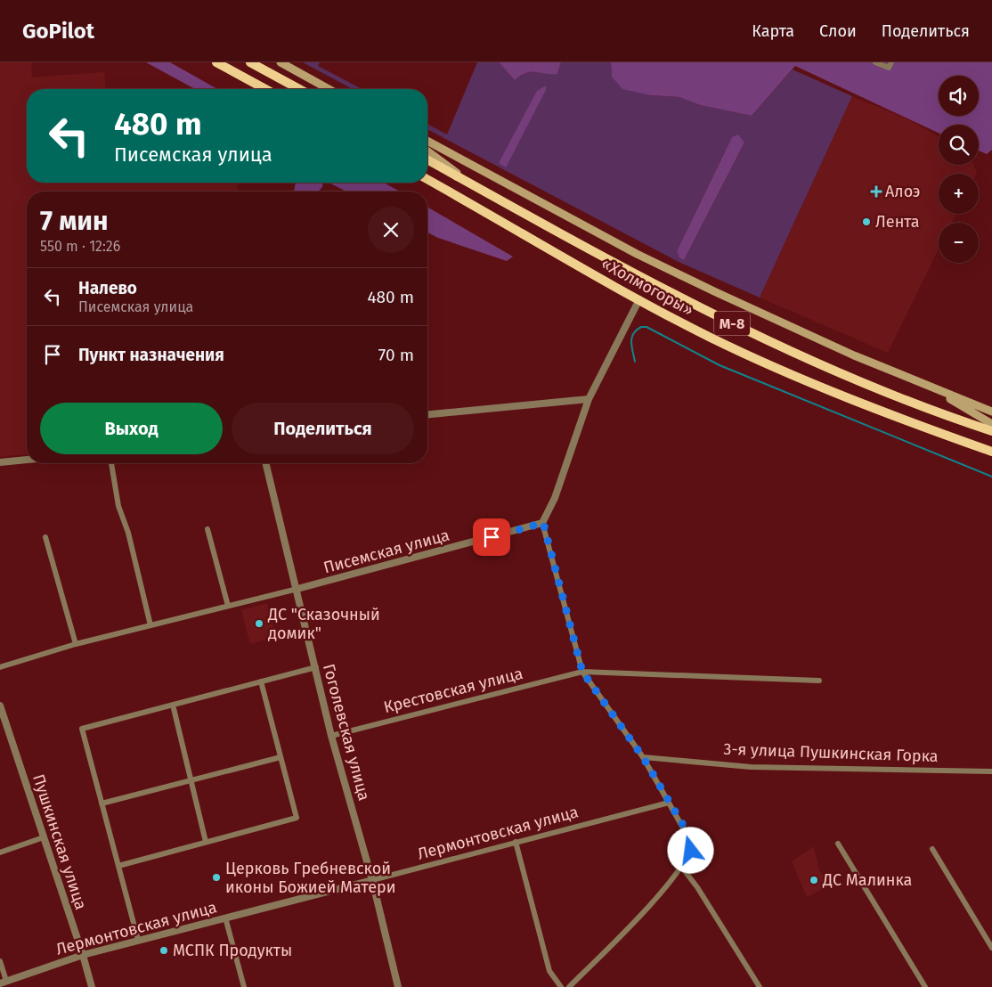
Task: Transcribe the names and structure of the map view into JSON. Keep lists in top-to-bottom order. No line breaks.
{"streets":{"highway":["«Холмогоры»","М-8"],"street":["Писемская улица","Крестовская улица","Гоголевская улица","3-я улица Пушкинская Горка","Лермонтовская улица","Пушкинская улица"]},"crossings":[["Писемская улица","Гоголевская улица"],["Крестовская улица","Гоголевская улица"],["Гоголевская улица","Лермонтовская улица"],["Лермонтовская улица","Пушкинская улица"]],"places":{"health":["Алоэ"],"other":["Лента","ДС \"Сказочный домик\"","Церковь Гребневской иконы Божией Матери","ДС Малинка","МСПК Продукты"]},"page":{"header":"GoPilot","nav":["Карта","Слои","Поделиться"],"map_buttons":["+","−"],"turn":["480 m","Писемская улица"],"heading":["7 мин","550 m · 12:26"],"list":[{"name":"Налево","note":"Писемская улица","value":"480 m"},{"name":"Пункт назначения","value":"70 m"}],"buttons":["Выход","Поделиться"]}}
